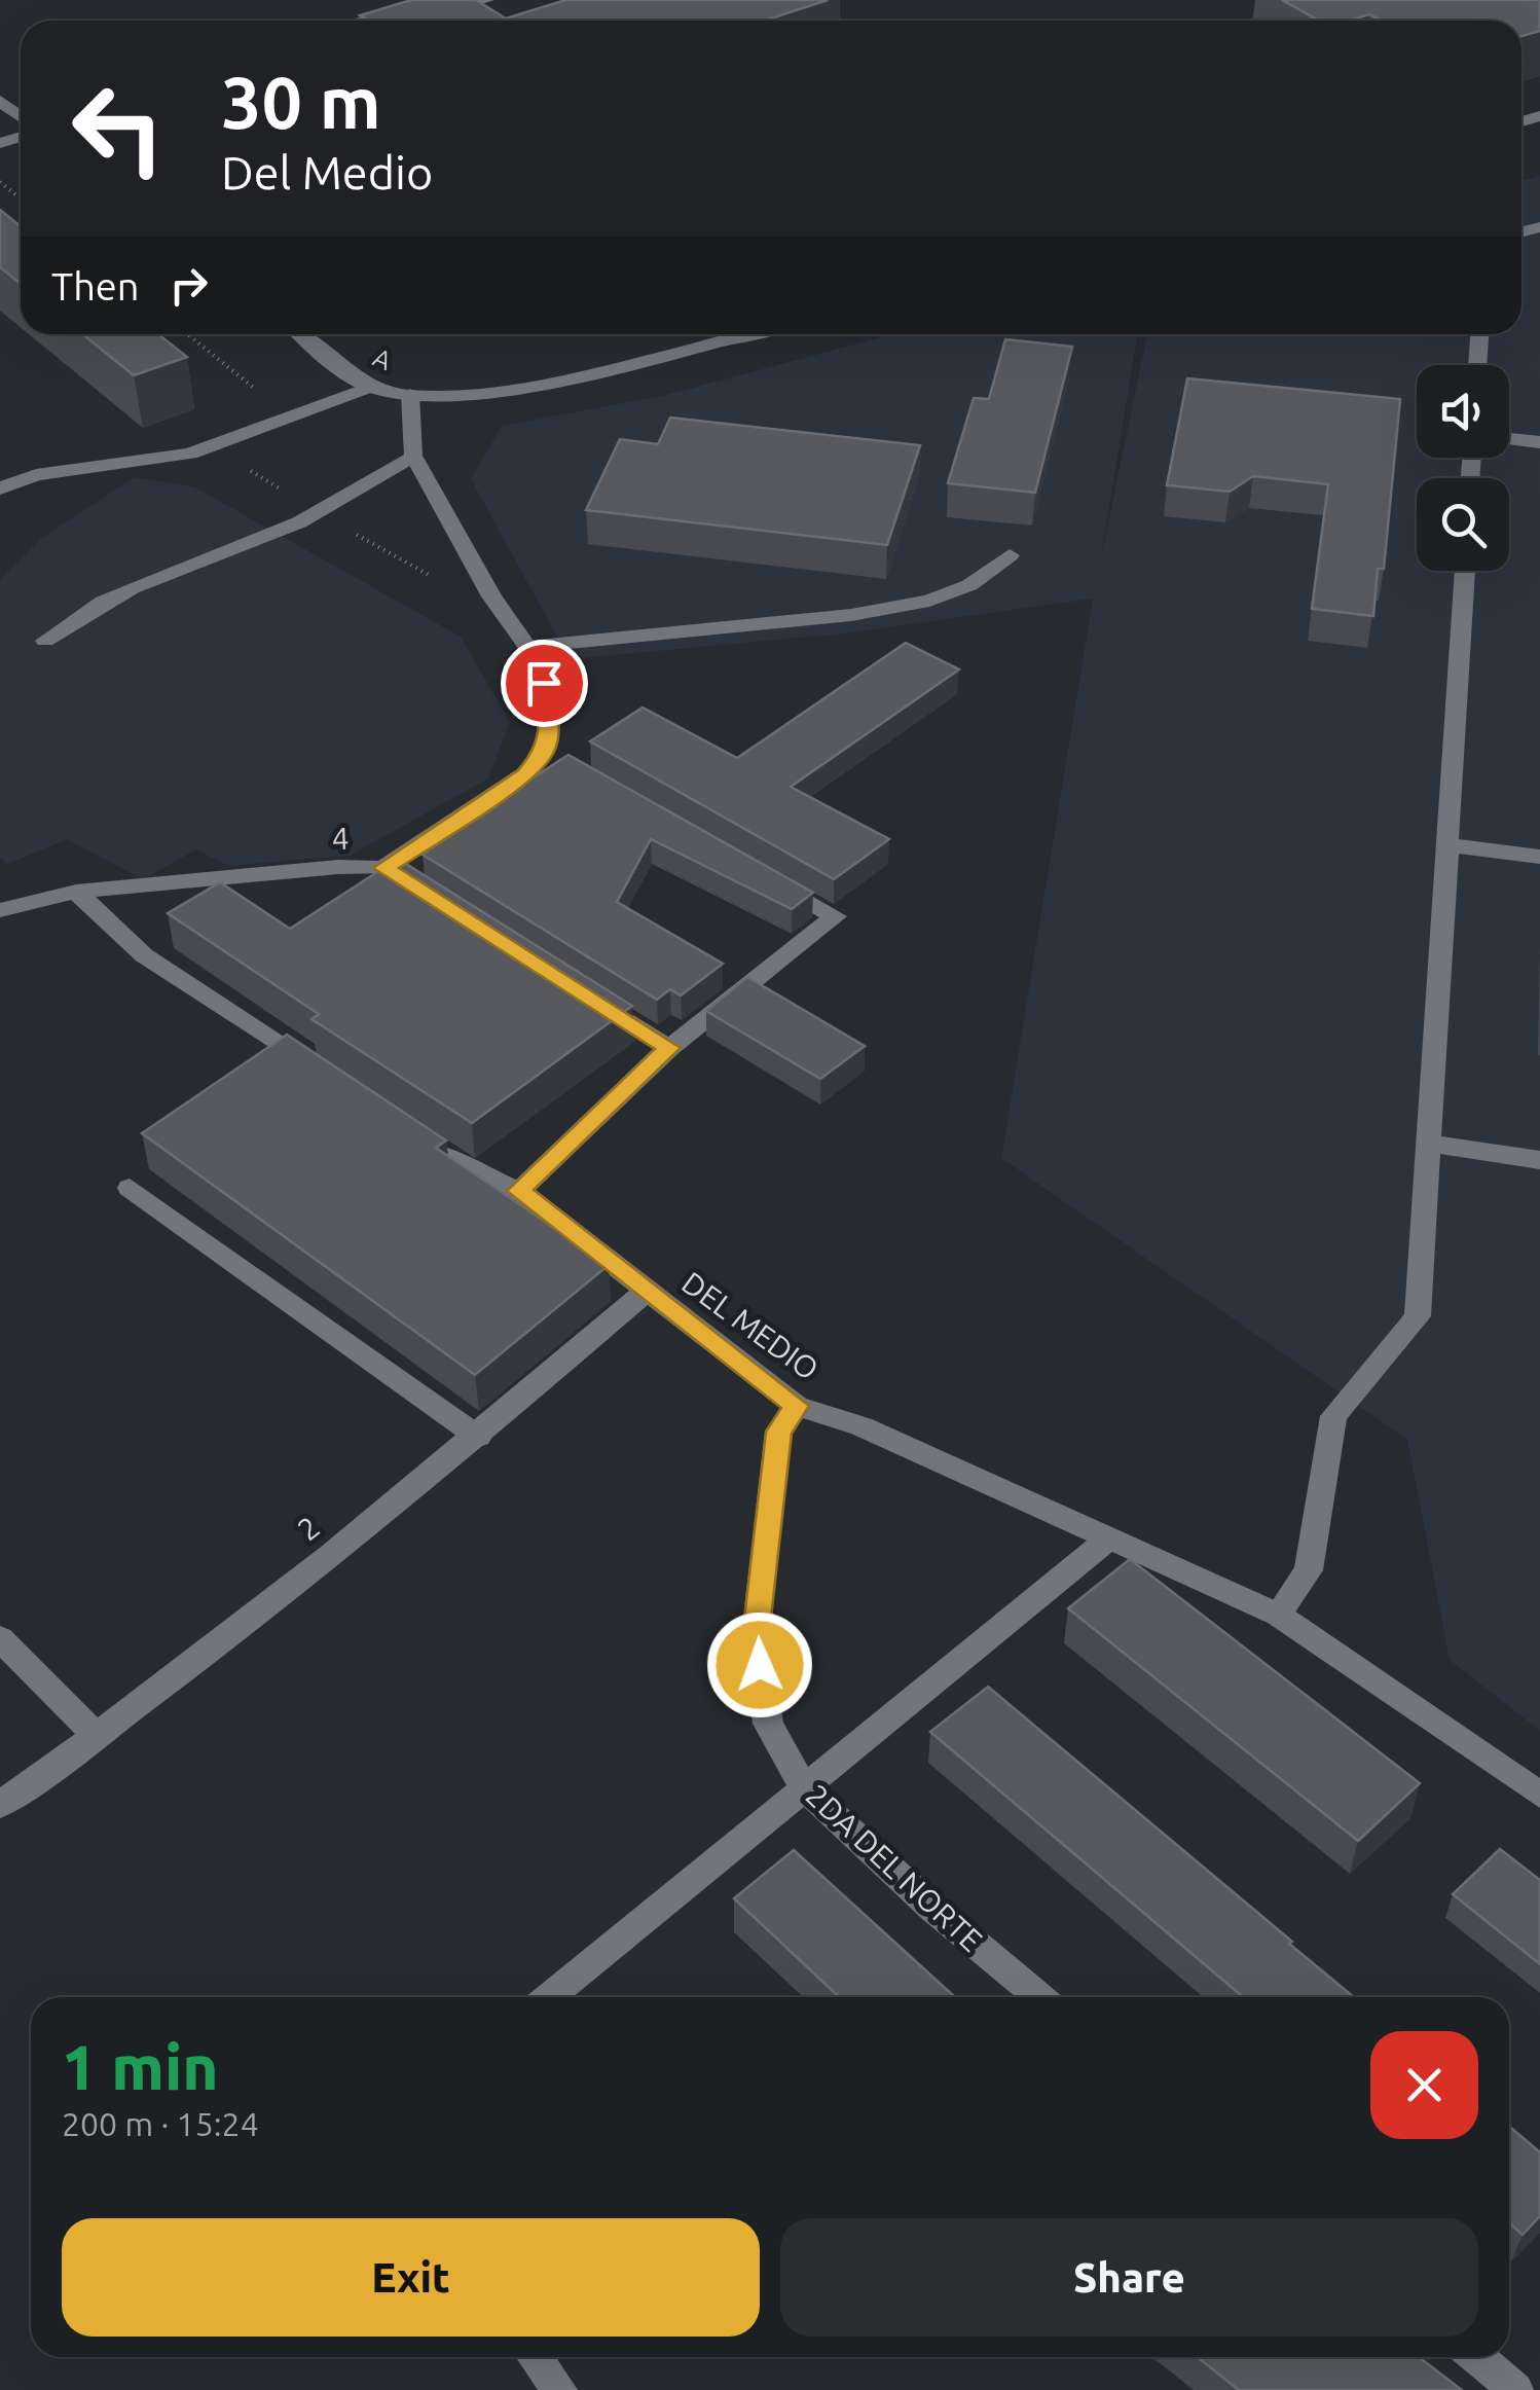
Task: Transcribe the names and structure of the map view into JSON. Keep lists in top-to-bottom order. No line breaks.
{"streets":{"street":["A","4","DEL MEDIO","2","2DA DEL NORTE"]},"crossings":[["A","4"],["DEL MEDIO","2"],["DEL MEDIO","2DA DEL NORTE"]],"page":{"turn":["30 m","Del Medio"],"then":"Then","heading":["1 min","200 m · 15:24"],"buttons":["Exit","Share"]}}
